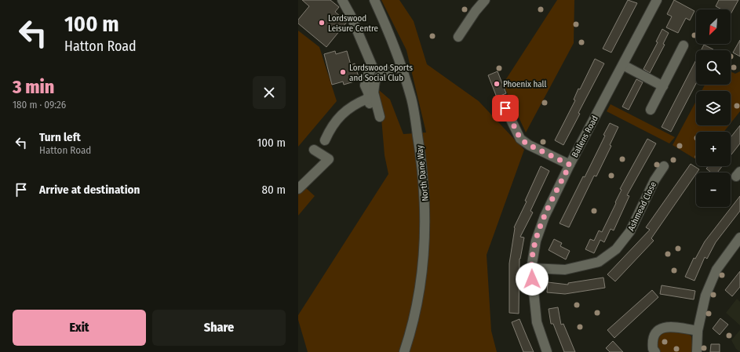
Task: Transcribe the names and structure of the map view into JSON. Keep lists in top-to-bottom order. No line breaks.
{"streets":{"street":["Ballens Road","North Dane Way","Ashmead Close"]},"crossings":[["Ballens Road","Ashmead Close"]],"places":["Lordswood Leisure Centre","Lordswood Sports and Social Club","Phoenix hall"],"north":"bottom left","page":{"turn":["100 m","Hatton Road"],"map_buttons":["+","−"],"heading":["3 min","180 m · 09:26"],"list":[{"name":"Turn left","note":"Hatton Road","value":"100 m"},{"name":"Arrive at destination","value":"80 m"}],"buttons":["Exit","Share"]}}
